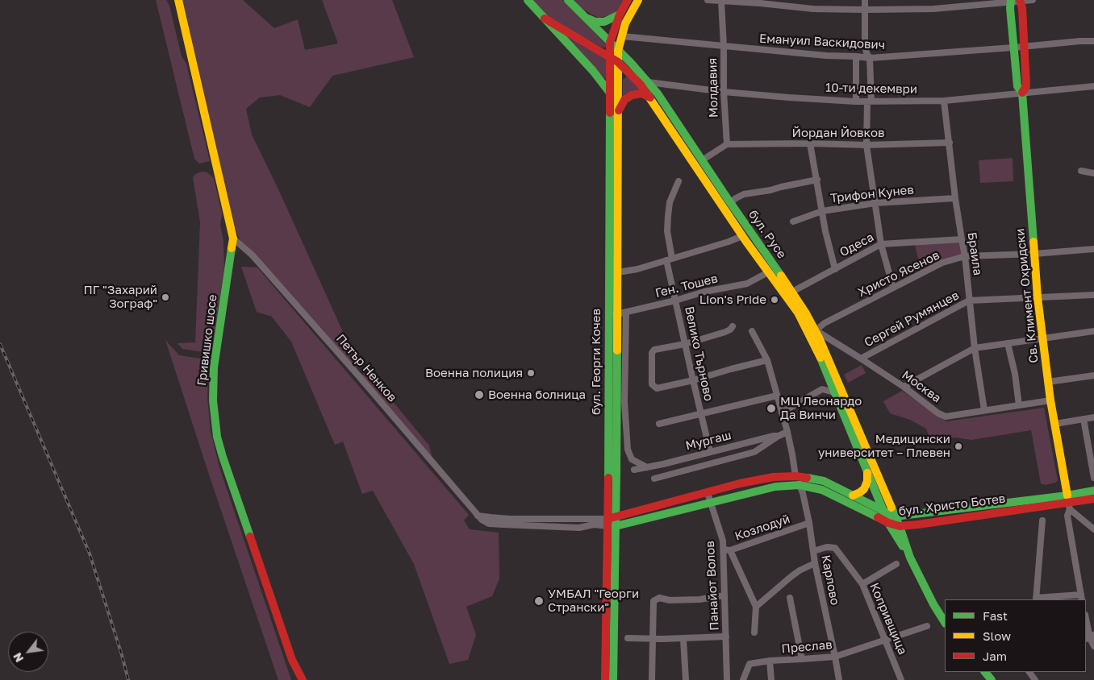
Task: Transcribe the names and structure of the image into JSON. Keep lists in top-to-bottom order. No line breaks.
{"streets":{"main road":["бул. Русе","Св. Климент Охридски","Гривишко шосе","бул. Георги Кочев","бул. Христо Ботев"],"street":["Емануил Васкидович","Молдавия","10-ти декември","Йордан Йовков","Трифон Кунев","Одеса","Браила","Христо Ясенов","Ген. Тошев","Сергей Румянцев","Велико Търново","Петър Ненков","Москва","Мургаш","Козлодуй","Карлово","Панайот Волов","Копривщица","Преслав"]},"crossings":[["Емануил Васкидович","Молдавия"],["Емануил Васкидович","Св. Климент Охридски"],["Емануил Васкидович","бул. Георги Кочев"],["Молдавия","10-ти декември"],["Молдавия","Йордан Йовков"],["10-ти декември","бул. Русе"],["10-ти декември","Браила"],["10-ти декември","Св. Климент Охридски"],["Йордан Йовков","Браила"],["Трифон Кунев","Браила"],["бул. Русе","Одеса"],["бул. Русе","Христо Ясенов"],["бул. Русе","Ген. Тошев"],["бул. Русе","бул. Георги Кочев"],["бул. Русе","Москва"],["бул. Русе","бул. Христо Ботев"],["Одеса","Браила"],["Браила","Христо Ясенов"],["Браила","Сергей Румянцев"],["Браила","Москва"],["Христо Ясенов","Св. Климент Охридски"],["Христо Ясенов","Москва"],["Ген. Тошев","Велико Търново"],["Ген. Тошев","бул. Георги Кочев"],["Св. Климент Охридски","Сергей Румянцев"],["Св. Климент Охридски","Москва"],["Св. Климент Охридски","бул. Христо Ботев"],["Сергей Румянцев","Москва"],["Гривишко шосе","Петър Ненков"],["Велико Търново","Мургаш"],["бул. Георги Кочев","Петър Ненков"],["бул. Георги Кочев","бул. Христо Ботев"],["Петър Ненков","бул. Христо Ботев"],["бул. Христо Ботев","Карлово"],["бул. Христо Ботев","Панайот Волов"],["Козлодуй","Карлово"],["Козлодуй","Панайот Волов"],["Карлово","Копривщица"],["Карлово","Преслав"],["Копривщица","Преслав"]],"places":["ПГ \"Захарий Зограф\"","Lion's Pride","Военна полиция","Военна болница","МЦ Леонардо Да Винчи","Медицински университет – Плевен","УМБАЛ \"Георги Странски\""],"legend":["Fast","Slow","Jam"],"north":"bottom left"}
